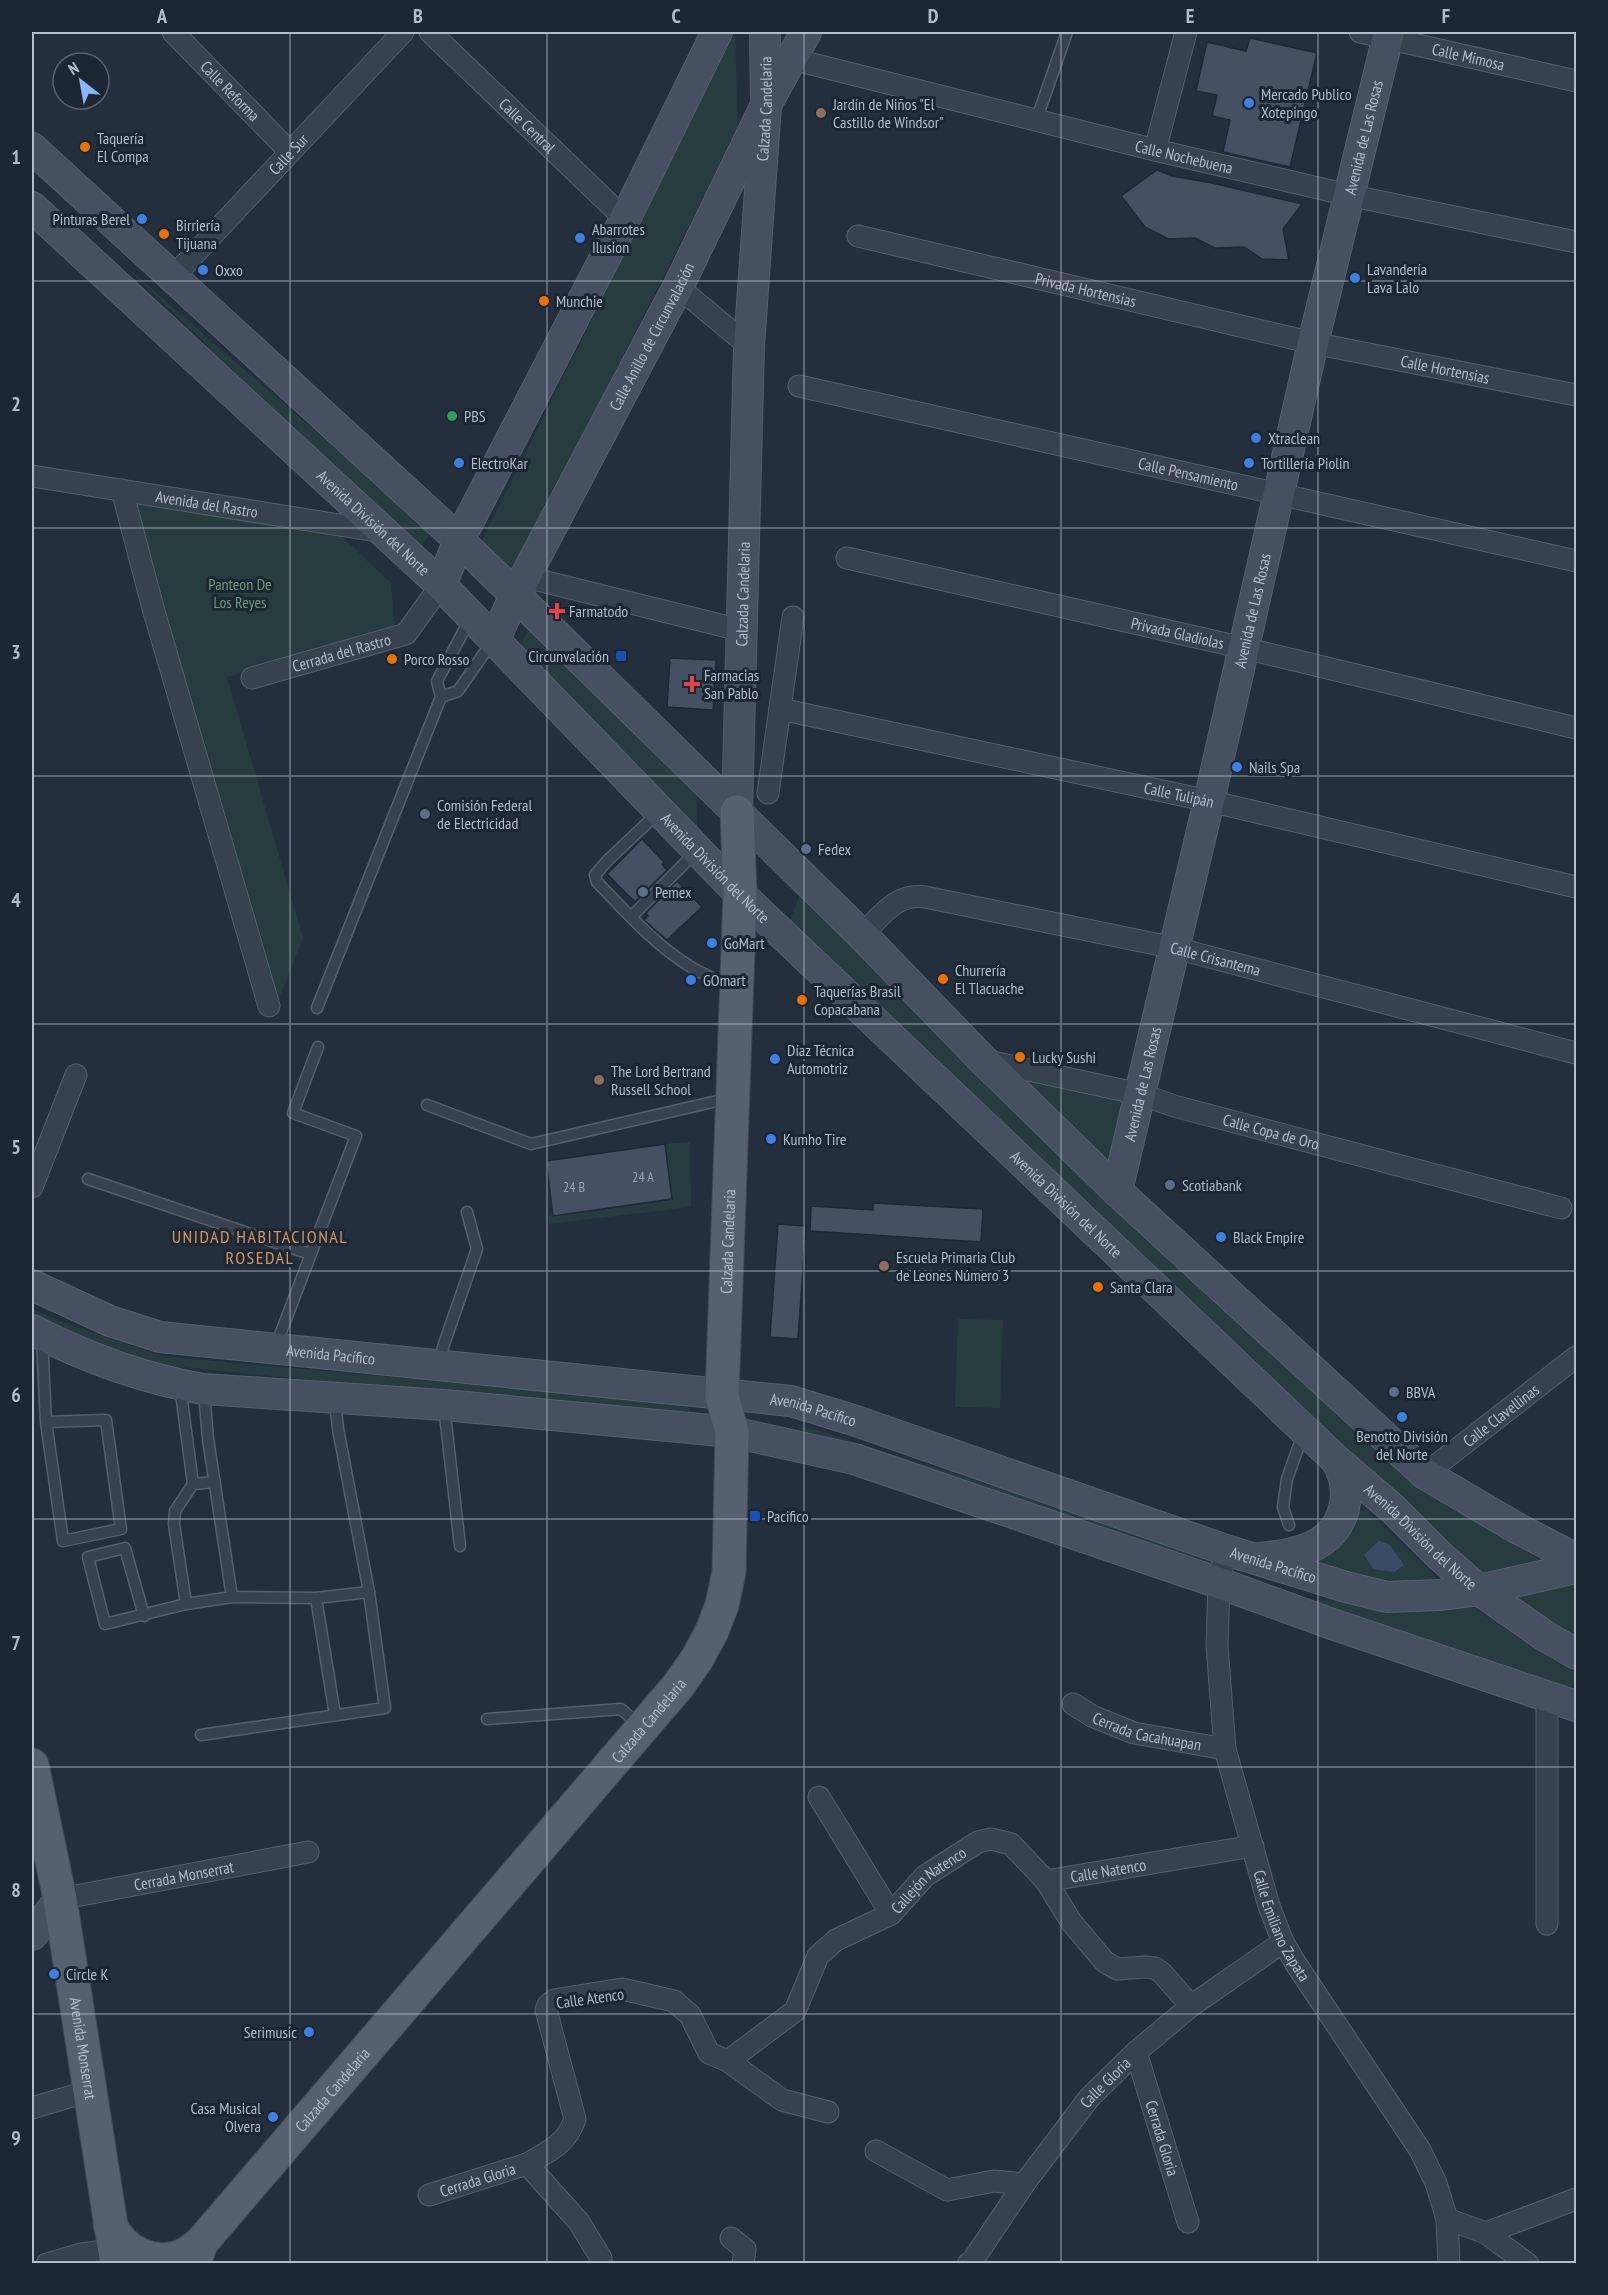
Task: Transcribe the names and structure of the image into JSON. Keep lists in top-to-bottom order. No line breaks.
{"streets":{"main road":["Calzada Candelaria","Avenida Monserrat"],"street":["Calle Mimosa","Calle Reforma","Calle Central","Avenida de Las Rosas","Calle Sur","Calle Nochebuena","Privada Hortensias","Calle Anillo de Circunvalación","Calle Hortensias","Calle Pensamiento","Avenida del Rastro","Avenida División del Norte","Privada Gladiolas","Cerrada del Rastro","Calle Tulipán","Calle Crisantema","Calle Copa de Oro","Avenida Pacífico","Calle Clavellinas","Cerrada Cacahuapan","Calle Natenco","Cerrada Monserrat","Callejón Natenco","Calle Emiliano Zapata","Calle Atenco","Calle Gloria","Cerrada Gloria"]},"crossings":[["Calle Mimosa","Avenida de Las Rosas"],["Calle Reforma","Calle Sur"],["Calzada Candelaria","Calle Anillo de Circunvalación"],["Calzada Candelaria","Avenida División del Norte"],["Calzada Candelaria","Avenida Pacífico"],["Calzada Candelaria","Avenida Monserrat"],["Avenida de Las Rosas","Calle Nochebuena"],["Avenida de Las Rosas","Privada Hortensias"],["Avenida de Las Rosas","Calle Hortensias"],["Avenida de Las Rosas","Calle Pensamiento"],["Avenida de Las Rosas","Privada Gladiolas"],["Avenida de Las Rosas","Calle Tulipán"],["Avenida de Las Rosas","Calle Crisantema"],["Avenida de Las Rosas","Calle Copa de Oro"],["Calle Nochebuena","Calle Anillo de Circunvalación"],["Privada Hortensias","Calle Hortensias"],["Calle Anillo de Circunvalación","Avenida División del Norte"],["Avenida del Rastro","Avenida División del Norte"],["Avenida División del Norte","Cerrada del Rastro"],["Avenida División del Norte","Avenida Pacífico"],["Avenida Pacífico","Calle Emiliano Zapata"],["Cerrada Cacahuapan","Calle Emiliano Zapata"],["Calle Natenco","Callejón Natenco"],["Calle Natenco","Calle Emiliano Zapata"],["Cerrada Monserrat","Avenida Monserrat"],["Callejón Natenco","Calle Atenco"],["Calle Emiliano Zapata","Calle Gloria"],["Calle Atenco","Cerrada Gloria"],["Calle Gloria","Cerrada Gloria"]],"districts":["UNIDAD HABITACIONAL ROSEDAL"],"parks":["Panteon De Los Reyes"],"places":{"other":["Mercado Publico Xotepingo","Jardín de Niños \"El Castillo de Windsor\"","Taquería El Compa","Pinturas Berel","Birriería Tijuana","Abarrotes Ilusion","Oxxo","Lavandería Lava Lalo","Munchie","PBS","Xtraclean","ElectroKar","Tortillería Piolín","Porco Rosso","Nails Spa","Comisión Federal de Electricidad","Fedex","Pemex","GoMart","Churrería El Tlacuache","GOmart","Taquerías Brasil Copacabana","Lucky Sushi","Díaz Técnica Automotriz","The Lord Bertrand Russell School","Kumho Tire","Scotiabank","Black Empire","Escuela Primaria Club de Leones Número 3","Santa Clara","BBVA","Benotto División del Norte","Circle K","Serimusic","Casa Musical Olvera"],"health":["Farmatodo","Farmacias San Pablo"],"transit":["Circunvalación","Pacifico"]},"house_numbers":["24 A","24 B"],"north":"top left","grid":{"columns":["A","B","C","D","E","F"],"rows":["1","2","3","4","5","6","7","8","9"]}}
